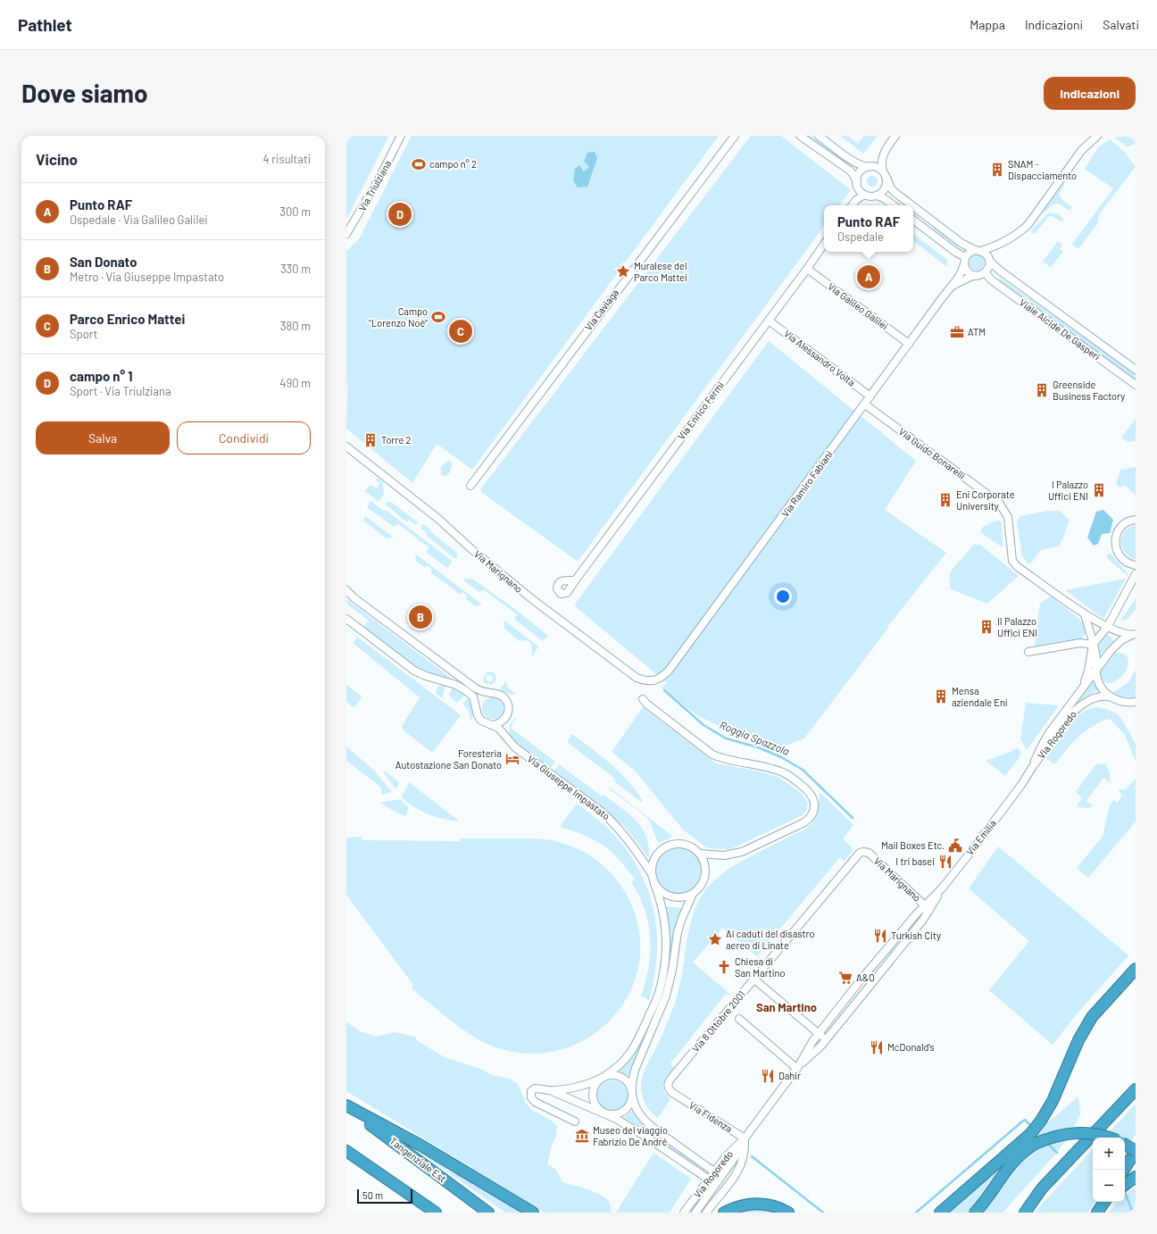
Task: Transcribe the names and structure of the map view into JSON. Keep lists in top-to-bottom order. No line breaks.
{"streets":{"highway":["Tangenziale Est"],"street":["Via Triulziana","Via Galileo Galilei","Via Caviaga","Viale Alcide De Gasperi","Via Alessandro Volta","Via Enrico Fermi","Via Guido Bonarelli","Via Ramiro Fabiani","Via Marignano","Via Rogoredo","Via Giuseppe Impastato","Via Emilia","Via 8 Ottobre 2001","Via Fidenza"]},"crossings":[["Via Galileo Galilei","Via Enrico Fermi"],["Via Galileo Galilei","Via Ramiro Fabiani"],["Viale Alcide De Gasperi","Via Ramiro Fabiani"],["Via Alessandro Volta","Via Enrico Fermi"],["Via Alessandro Volta","Via Ramiro Fabiani"],["Via Guido Bonarelli","Via Ramiro Fabiani"],["Via Guido Bonarelli","Via Rogoredo"],["Via Ramiro Fabiani","Via Marignano"],["Via Marignano","Via Rogoredo"],["Via Marignano","Via Emilia"],["Via Marignano","Via 8 Ottobre 2001"],["Via Rogoredo","Via Emilia"],["Via Rogoredo","Via Fidenza"],["Via 8 Ottobre 2001","Via Fidenza"]],"districts":["San Martino"],"water":["Roggia Spazzola"],"places":{"sports":["campo n° 2","Campo \"Lorenzo Noè\""],"building":["SNAM - Dispacciamento","Greenside Business Factory","Torre 2","I Palazzo Uffici ENI","Eni Corporate University","II Palazzo Uffici ENI","Mensa aziendale Eni"],"place":["Muralese del Parco Mattei","Ai caduti del disastro aereo di Linate"],"office":["ATM"],"hotel":["Foresteria Autostazione San Donato"],"public building":["Mail Boxes Etc."],"restaurant":["I tri basei","Turkish City","McDonald's","Dahir"],"church":["Chiesa di San Martino"],"supermarket":["A&O"],"museum":["Museo del viaggio Fabrizio De André"]},"scale_bar":"50 m","page":{"header":"Pathlet","nav":["Mappa","Indicazioni","Salvati"],"buttons":["Indicazioni",["Salva","Condividi"]],"title":"Dove siamo","heading":["Vicino","4 risultati"],"list":[{"mark":"A","name":"Punto RAF","note":"Ospedale · Via Galileo Galilei","value":"300 m"},{"mark":"B","name":"San Donato","note":"Metro · Via Giuseppe Impastato","value":"330 m"},{"mark":"C","name":"Parco Enrico Mattei","note":"Sport","value":"380 m"},{"mark":"D","name":"campo n° 1","note":"Sport · Via Triulziana","value":"490 m"}],"pins":["D","A","C","B"],"popup":["Punto RAF","Ospedale"],"map_buttons":["+","−"],"scale":"50 m"}}
